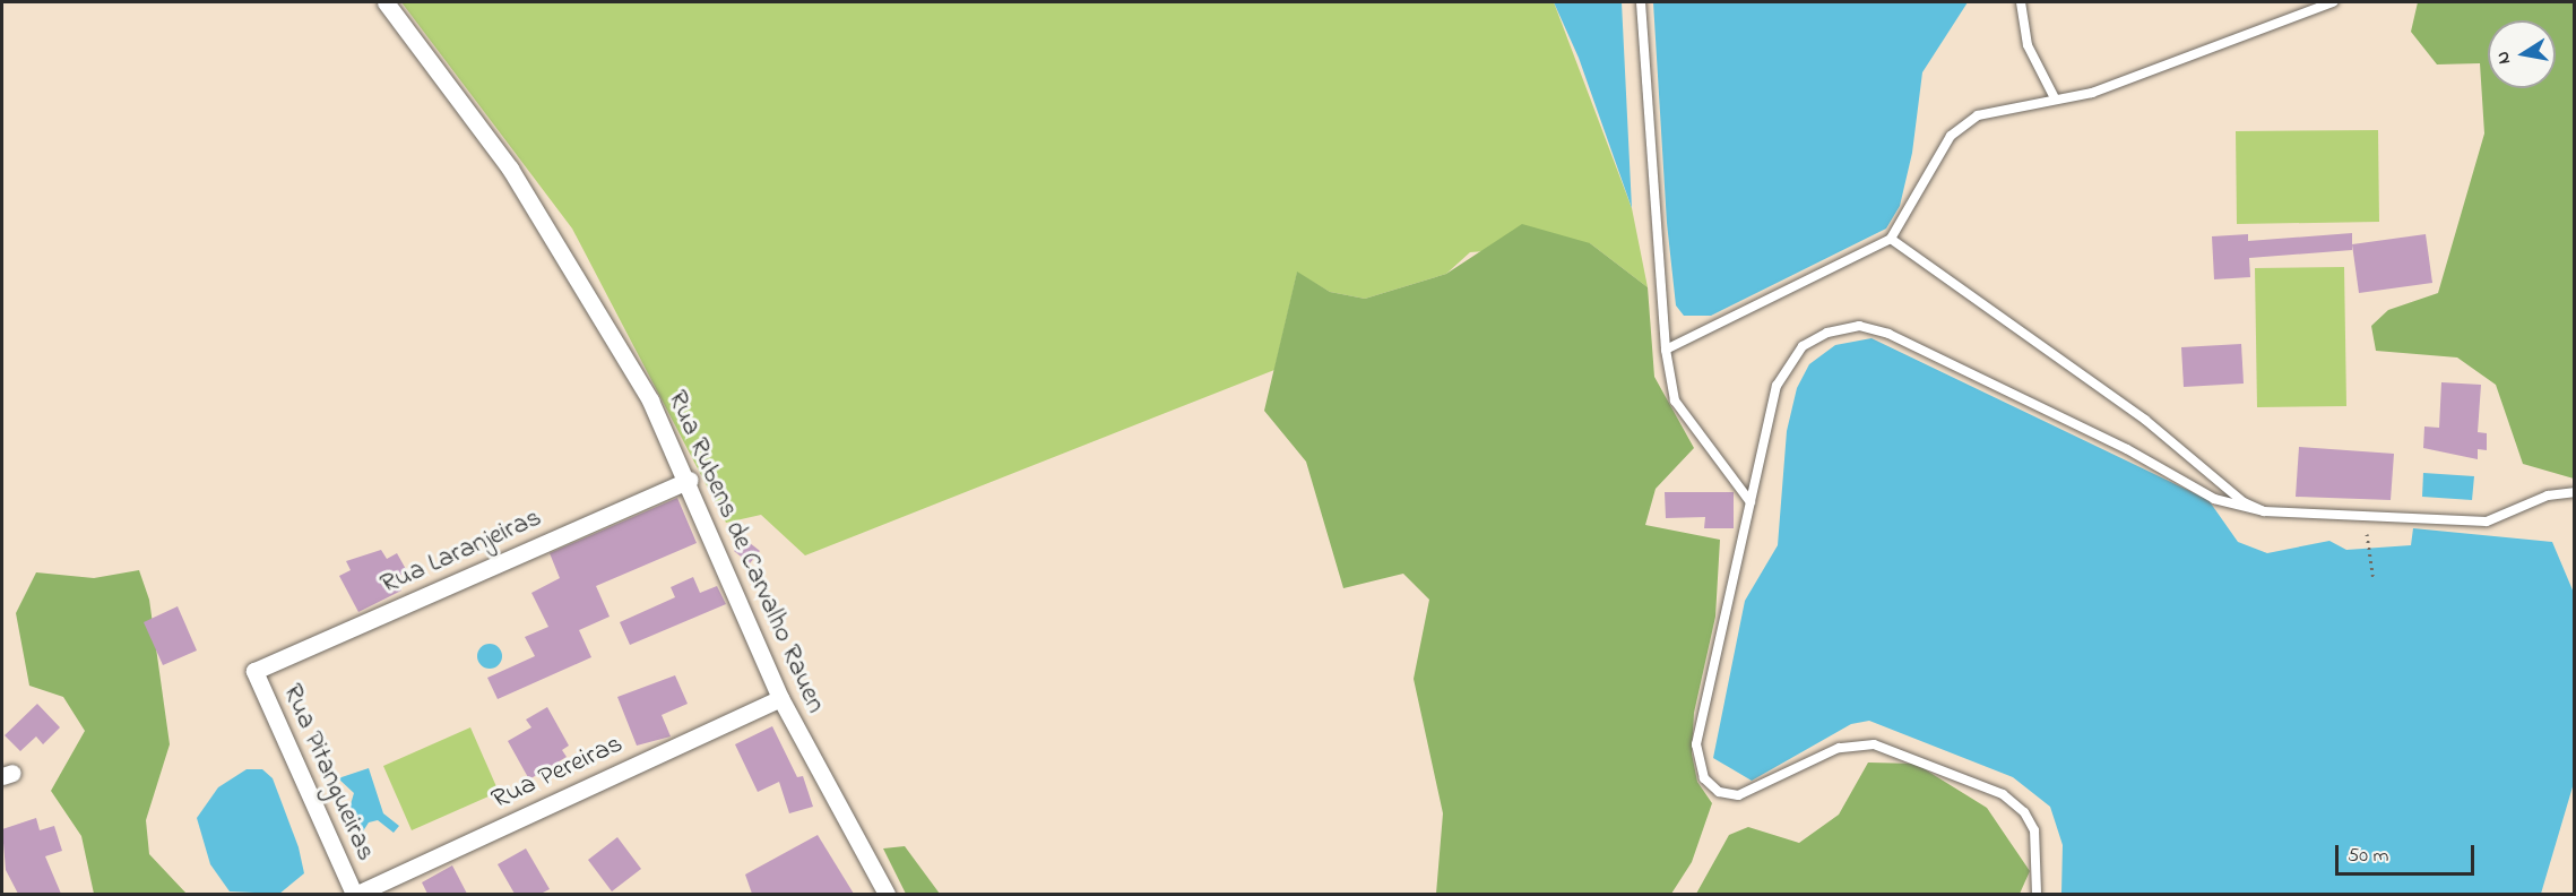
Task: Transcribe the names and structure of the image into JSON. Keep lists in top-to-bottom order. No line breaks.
{"streets":{"street":["Rua Laranjeiras","Rua Rubens de Carvalho Rauen","Rua Pitangueiras","Rua Pereiras"]},"crossings":[["Rua Laranjeiras","Rua Rubens de Carvalho Rauen"],["Rua Laranjeiras","Rua Pitangueiras"],["Rua Rubens de Carvalho Rauen","Rua Pereiras"],["Rua Pitangueiras","Rua Pereiras"]],"scale_bar":"50 m","north":"left"}
